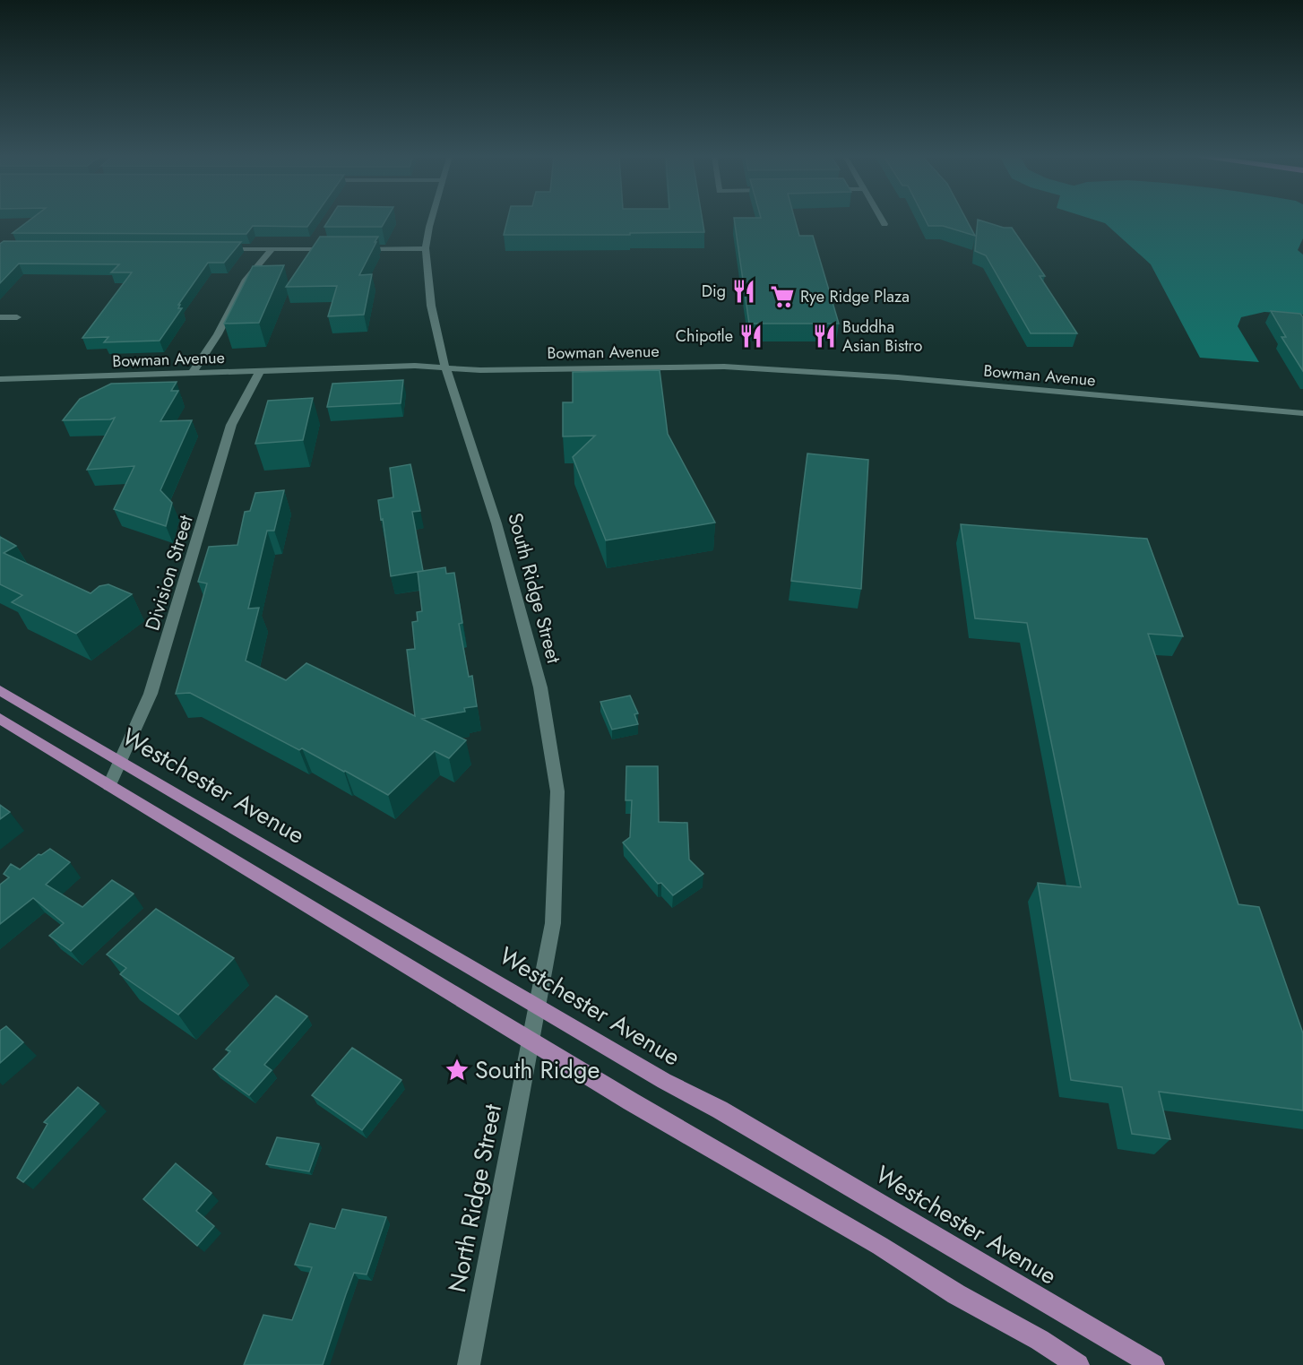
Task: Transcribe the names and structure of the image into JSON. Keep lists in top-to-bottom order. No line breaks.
{"streets":{"main road":["Westchester Avenue"],"street":["Bowman Avenue","Division Street","South Ridge Street","North Ridge Street"]},"crossings":[["Bowman Avenue","Division Street"],["Bowman Avenue","South Ridge Street"],["Division Street","Westchester Avenue"],["South Ridge Street","Westchester Avenue"],["South Ridge Street","North Ridge Street"]],"places":{"restaurant":["Dig","Chipotle","Buddha Asian Bistro"],"supermarket":["Rye Ridge Plaza"],"place":["South Ridge"]}}
